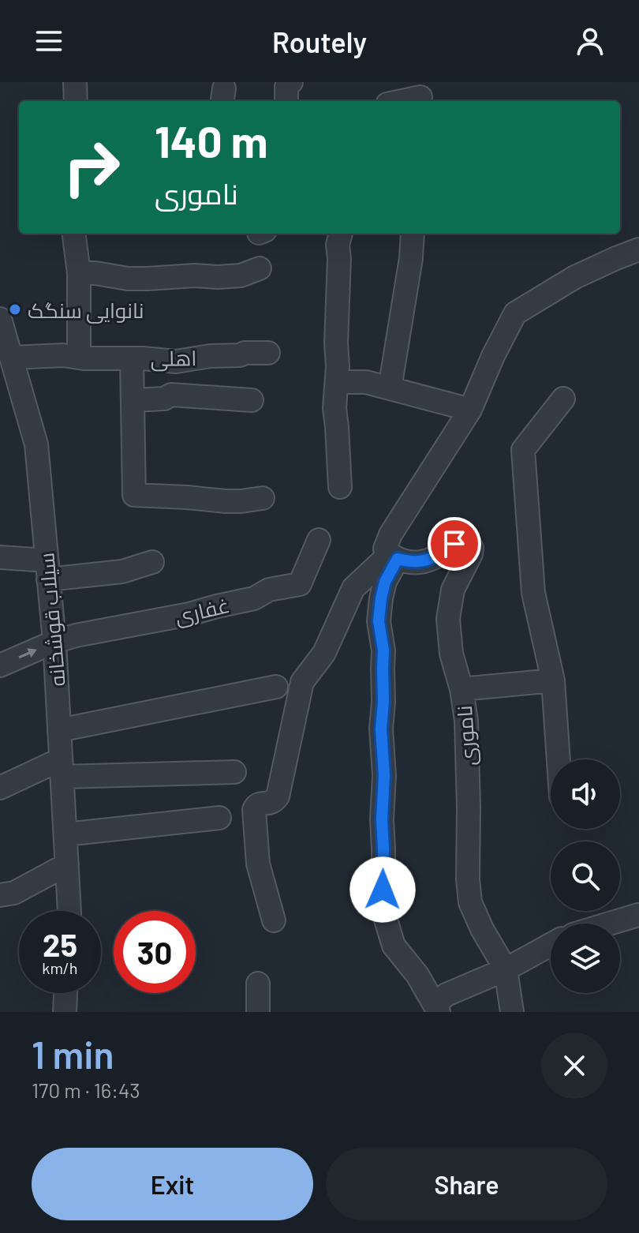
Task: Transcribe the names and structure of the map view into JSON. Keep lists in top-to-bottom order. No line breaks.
{"streets":{"street":["اهلی","غفاری","سیلاب قوشخانه","ناموری"]},"crossings":[["اهلی","سیلاب قوشخانه"],["غفاری","سیلاب قوشخانه"]],"places":["نانوایی سنگک"],"page":{"header":"Routely","turn":["140 m","ناموری"],"speed":"25 km/h","limit":"30","heading":["1 min","170 m · 16:43"],"buttons":["Exit","Share"]}}
